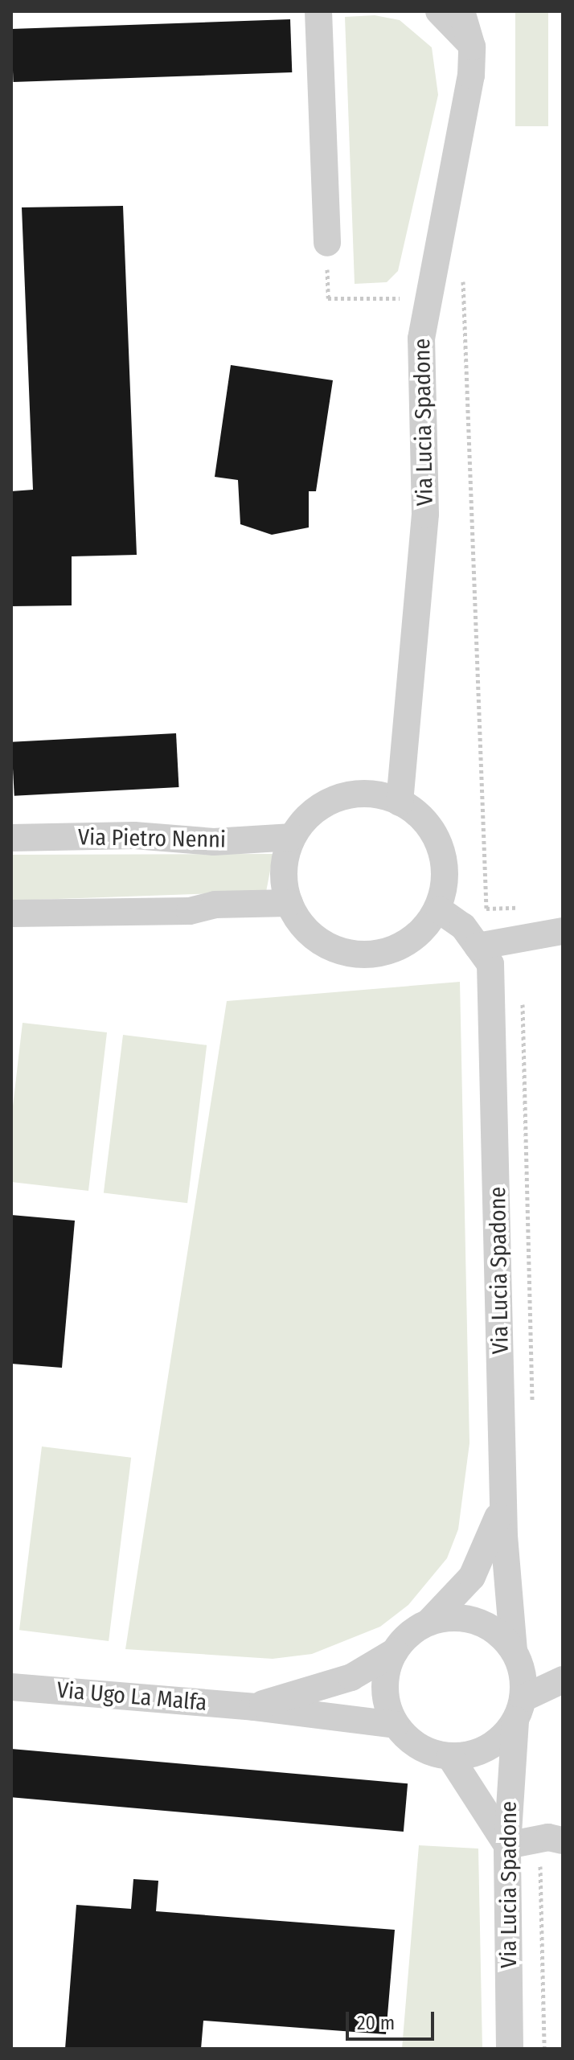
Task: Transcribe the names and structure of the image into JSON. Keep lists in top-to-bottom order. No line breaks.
{"streets":{"street":["Via Lucia Spadone","Via Pietro Nenni","Via Ugo La Malfa"]},"crossings":[["Via Lucia Spadone","Via Pietro Nenni"],["Via Lucia Spadone","Via Ugo La Malfa"]],"scale_bar":"20 m"}
